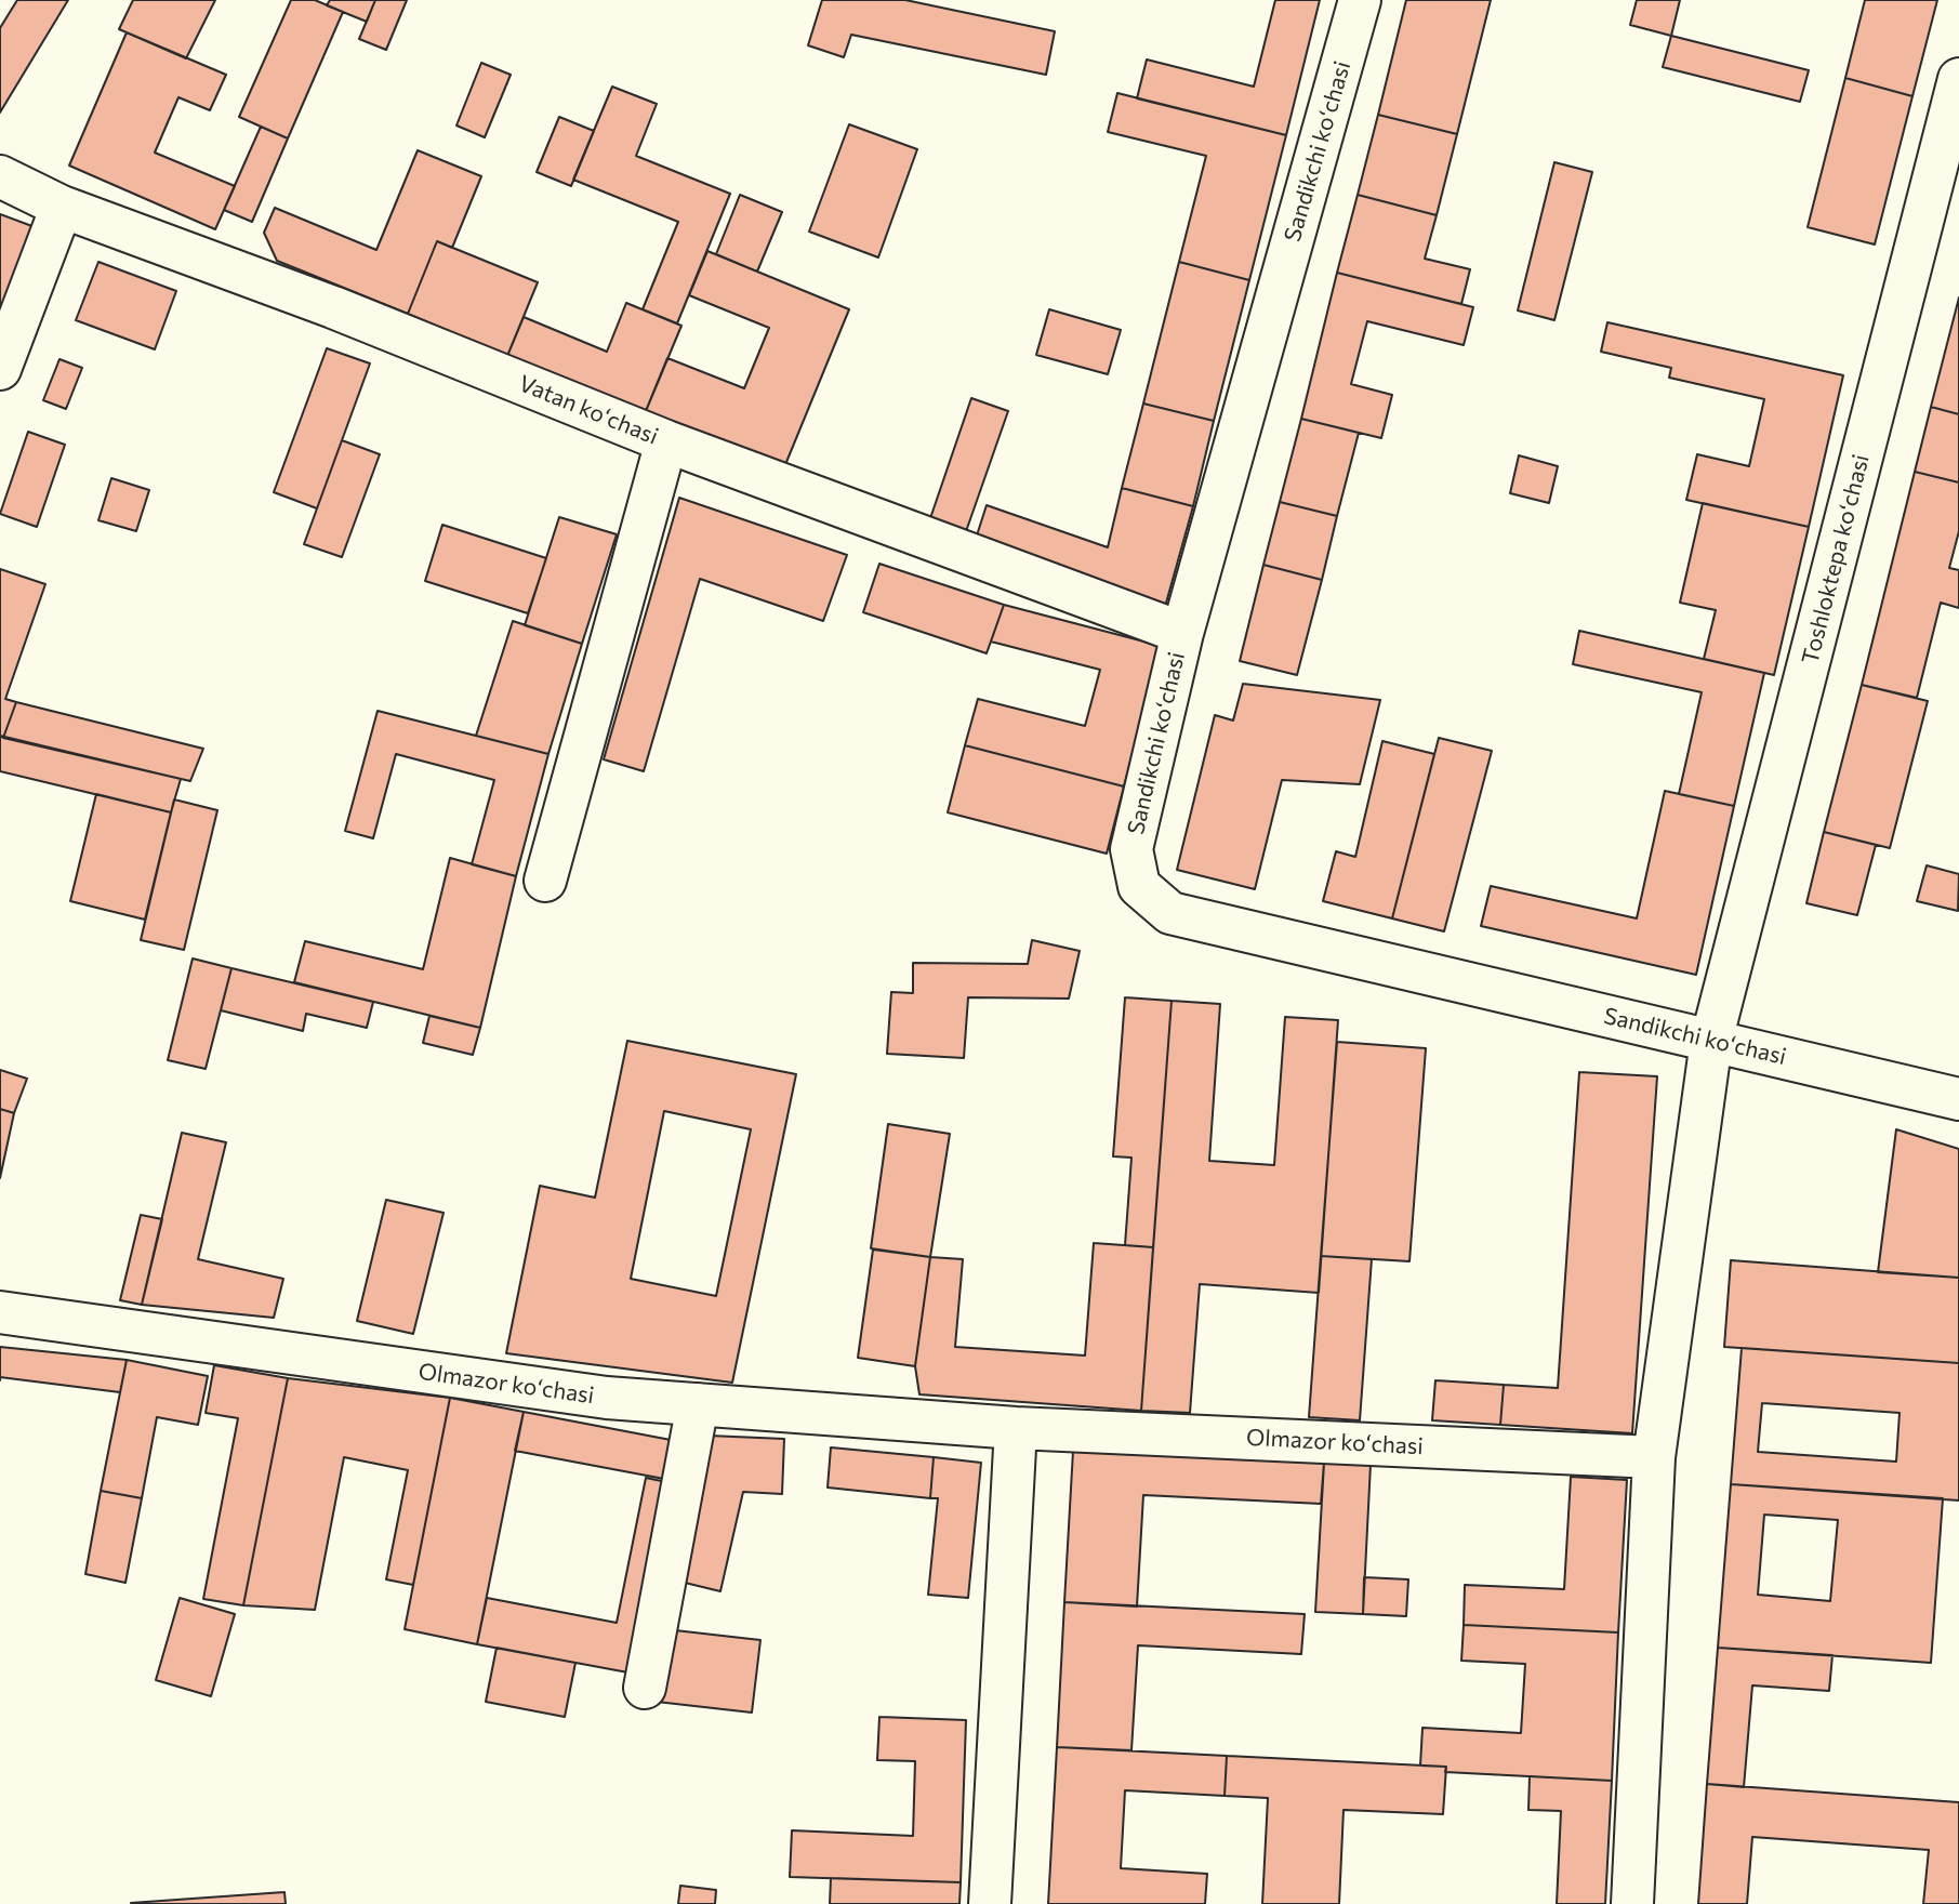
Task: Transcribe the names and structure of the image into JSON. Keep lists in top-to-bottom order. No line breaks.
{"streets":{"street":["Sandikchi koʻchasi","Vatan koʻchasi","Toshloktepa koʻchasi","Olmazor koʻchasi"]},"crossings":[["Sandikchi koʻchasi","Vatan koʻchasi"],["Sandikchi koʻchasi","Toshloktepa koʻchasi"]]}
